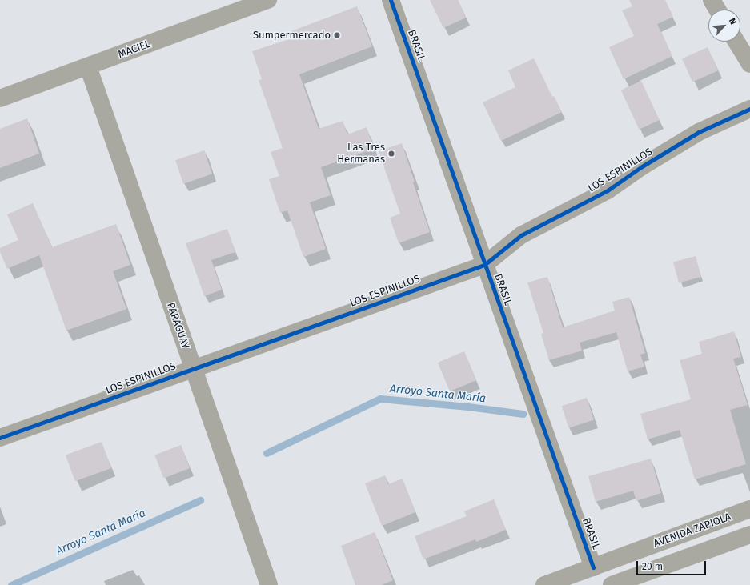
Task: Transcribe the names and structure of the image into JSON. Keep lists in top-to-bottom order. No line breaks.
{"streets":{"main road":["AVENIDA ZAPIOLA"],"street":["BRASIL","MACIEL","LOS ESPINILLOS","PARAGUAY"]},"crossings":[["BRASIL","LOS ESPINILLOS"],["BRASIL","AVENIDA ZAPIOLA"],["MACIEL","PARAGUAY"],["LOS ESPINILLOS","PARAGUAY"]],"water":["Arroyo Santa María"],"places":["Sumpermercado","Las Tres Hermanas"],"scale_bar":"20 m","north":"top right"}
